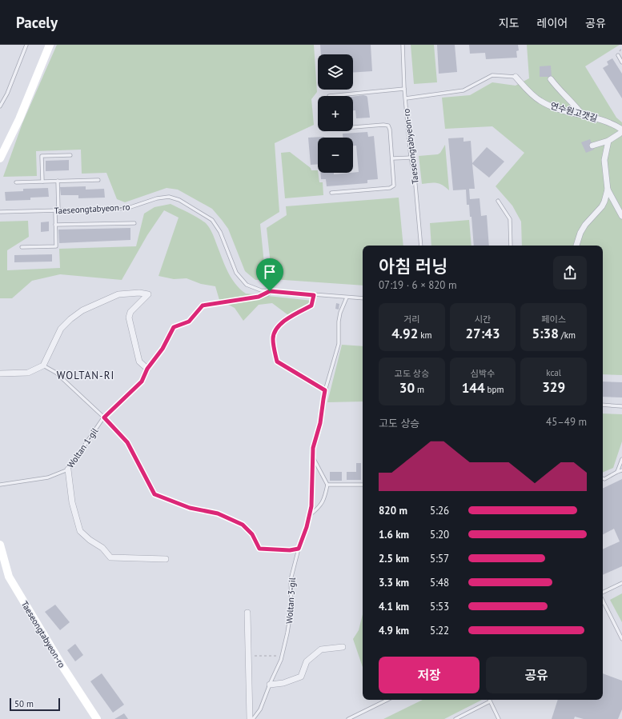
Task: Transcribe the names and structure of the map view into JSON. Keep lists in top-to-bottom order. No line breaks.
{"streets":{"main road":["Taeseongtabyeon-ro"],"street":["연수원고갯길"],"lane":["Woltan 1-gil","Woltan 3-gil"]},"crossings":[["Taeseongtabyeon-ro","Woltan 1-gil"],["Taeseongtabyeon-ro","Woltan 3-gil"],["Woltan 1-gil","Woltan 3-gil"]],"districts":["WOLTAN-RI"],"scale_bar":"50 m","page":{"header":"Pacely","nav":["지도","레이어","공유"],"map_buttons":["+","−"],"heading":["아침 러닝","07:19 · 6 × 820 m"],"stats":[["거리","4.92 km"],["시간","27:43"],["페이스","5:38 /km"],["고도 상승","30 m"],["심박수","144 bpm"],["kcal","329"]],"chart":["고도 상승","45–49 m"],"list":[{"name":"820 m","note":"5:26"},{"name":"1.6 km","note":"5:20"},{"name":"2.5 km","note":"5:57"},{"name":"3.3 km","note":"5:48"},{"name":"4.1 km","note":"5:53"},{"name":"4.9 km","note":"5:22"}],"buttons":["저장","공유"],"scale":"50 m"}}
